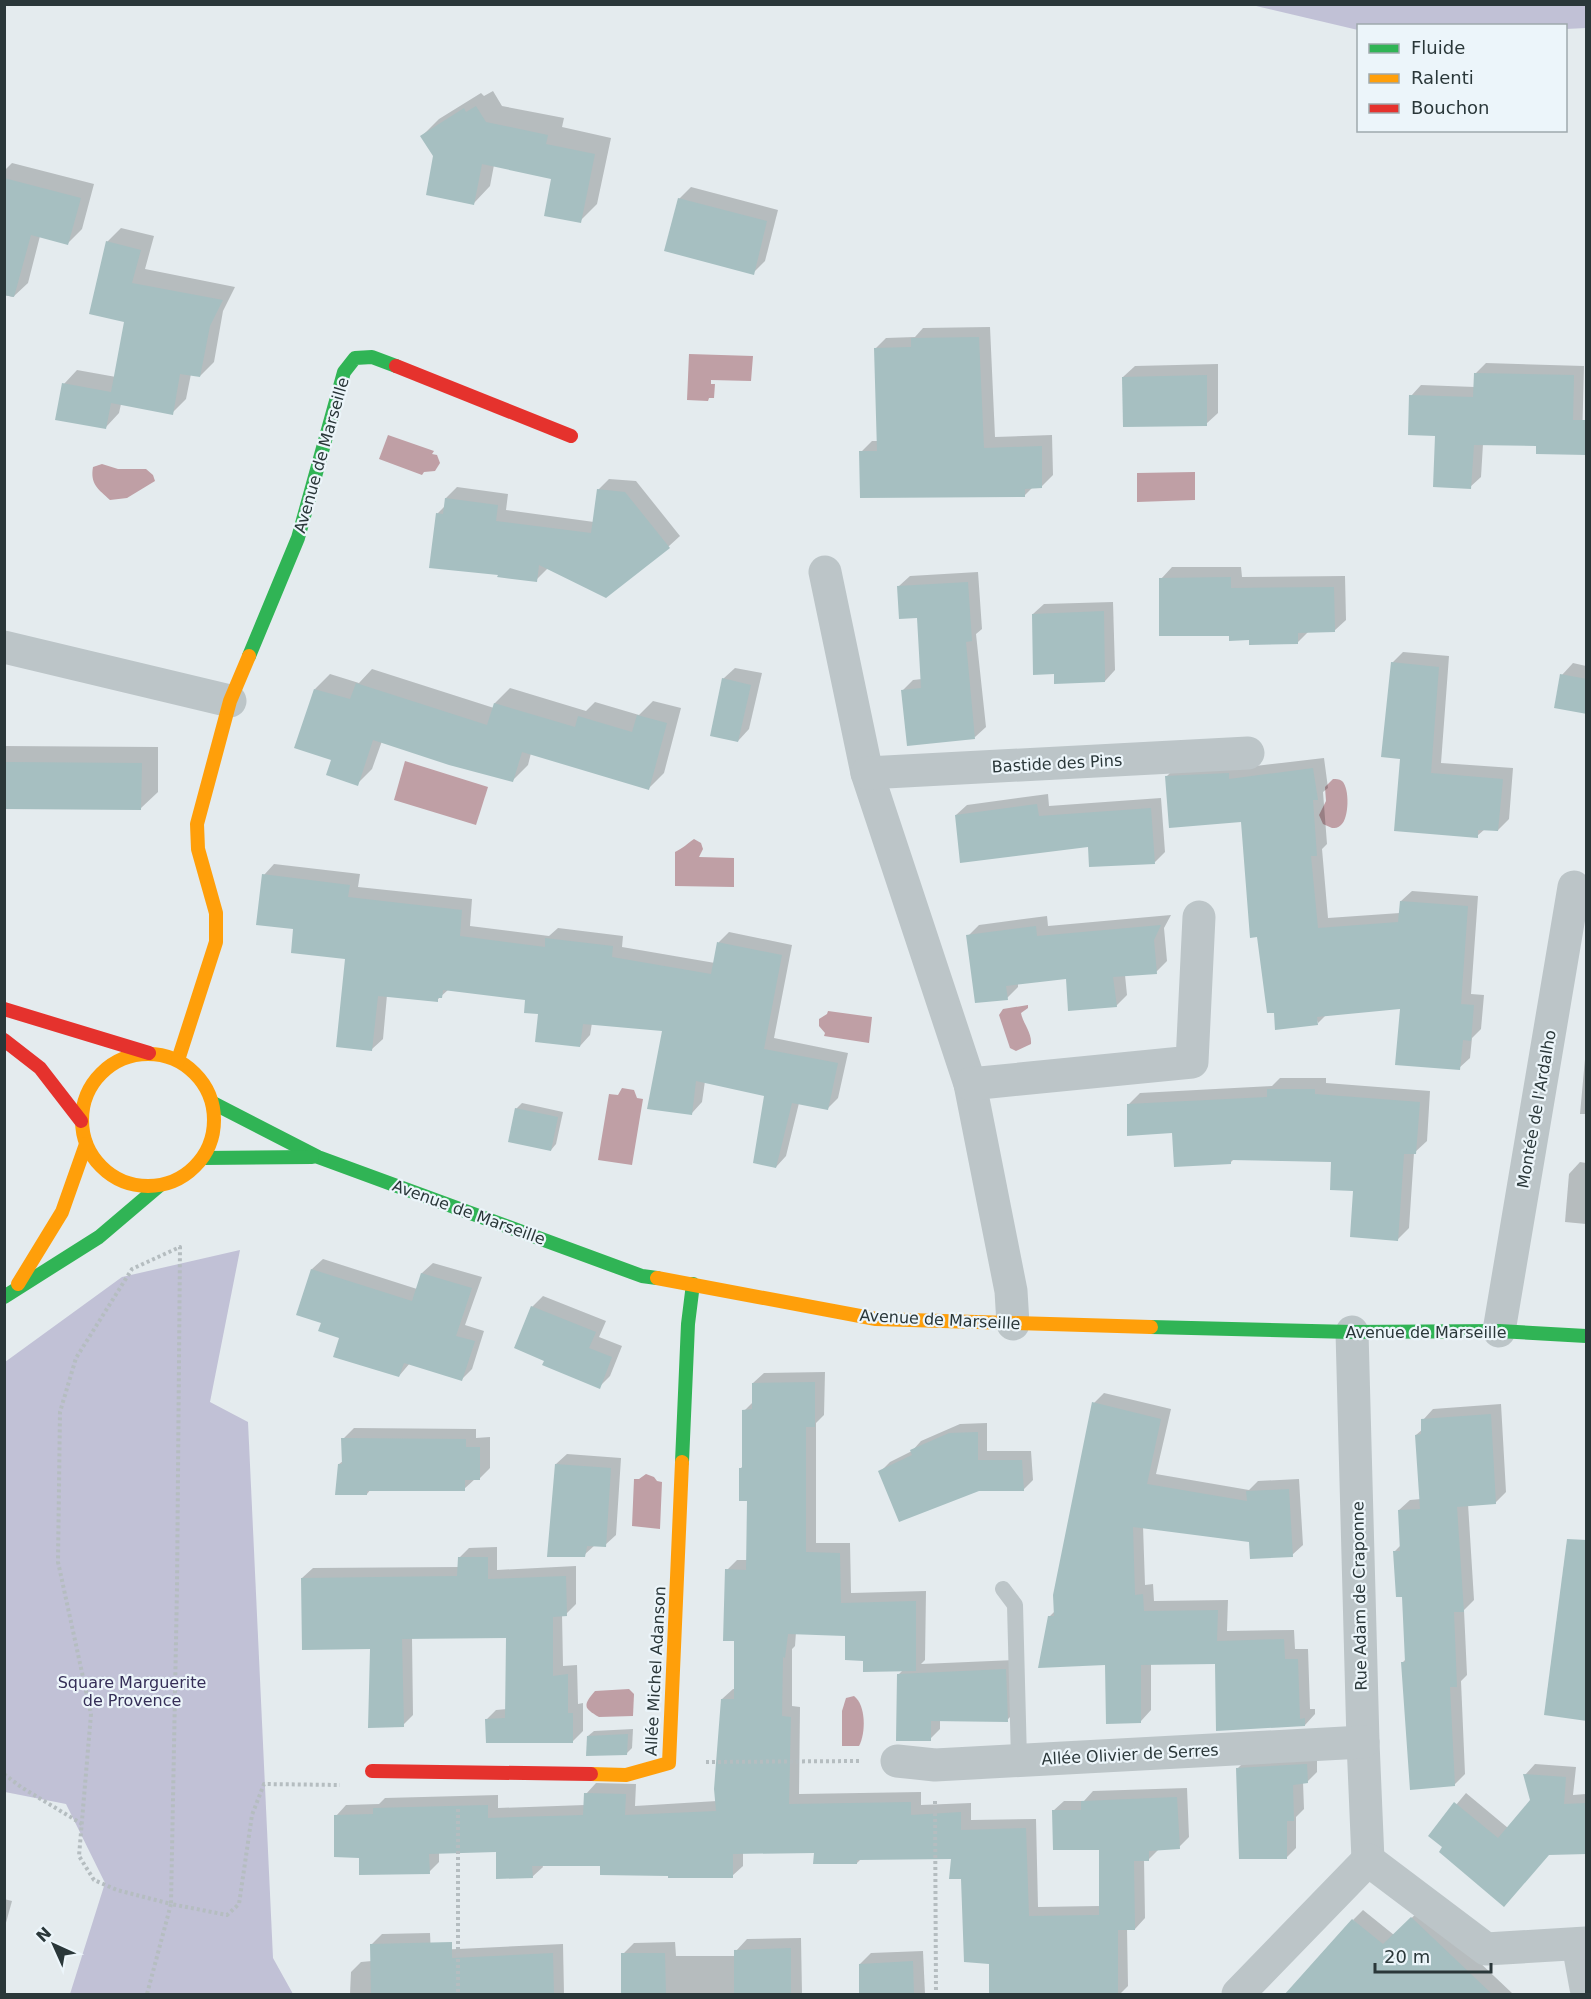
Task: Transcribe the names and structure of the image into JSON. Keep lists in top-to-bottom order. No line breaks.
{"streets":{"street":["Avenue de Marseille","Bastide des Pins","Montée de l'Ardalho","Rue Adam de Craponne","Allée Michel Adanson","Allée Olivier de Serres"]},"crossings":[["Avenue de Marseille","Montée de l'Ardalho"],["Avenue de Marseille","Rue Adam de Craponne"],["Avenue de Marseille","Allée Michel Adanson"],["Rue Adam de Craponne","Allée Olivier de Serres"]],"parks":["Square Marguerite de Provence"],"legend":["Fluide","Ralenti","Bouchon"],"scale_bar":"20 m","north":"top left"}
